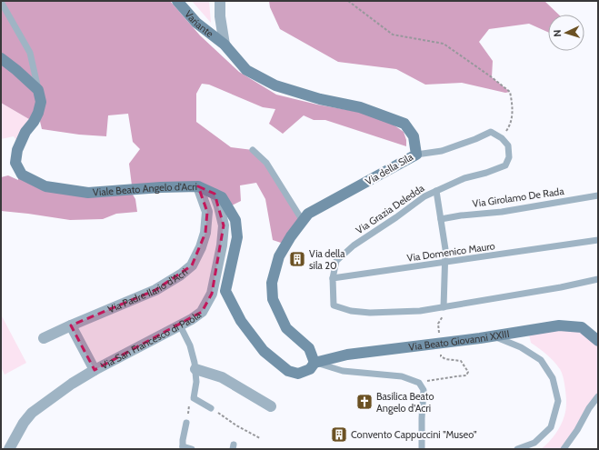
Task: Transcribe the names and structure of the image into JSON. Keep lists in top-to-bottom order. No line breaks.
{"streets":{"main road":["Variante","Via della Sila","Viale Beato Angelo d'Acri","Via Beato Giovanni XXIII"],"street":["Via Padre Ilario d'Acri","Via San Francesco di Paola"],"lane":["Via Girolamo De Rada","Via Grazia Deledda","Via Domenico Mauro"]},"crossings":[["Variante","Via della Sila"],["Via della Sila","Viale Beato Angelo d'Acri"],["Via della Sila","Via Beato Giovanni XXIII"],["Viale Beato Angelo d'Acri","Via Padre Ilario d'Acri"],["Viale Beato Angelo d'Acri","Via San Francesco di Paola"],["Viale Beato Angelo d'Acri","Via Beato Giovanni XXIII"],["Via Grazia Deledda","Via Domenico Mauro"]],"places":{"building":["Via della sila 20","Convento Cappuccini \"Museo\""],"church":["Basilica Beato Angelo d'Acri"]},"north":"left"}
